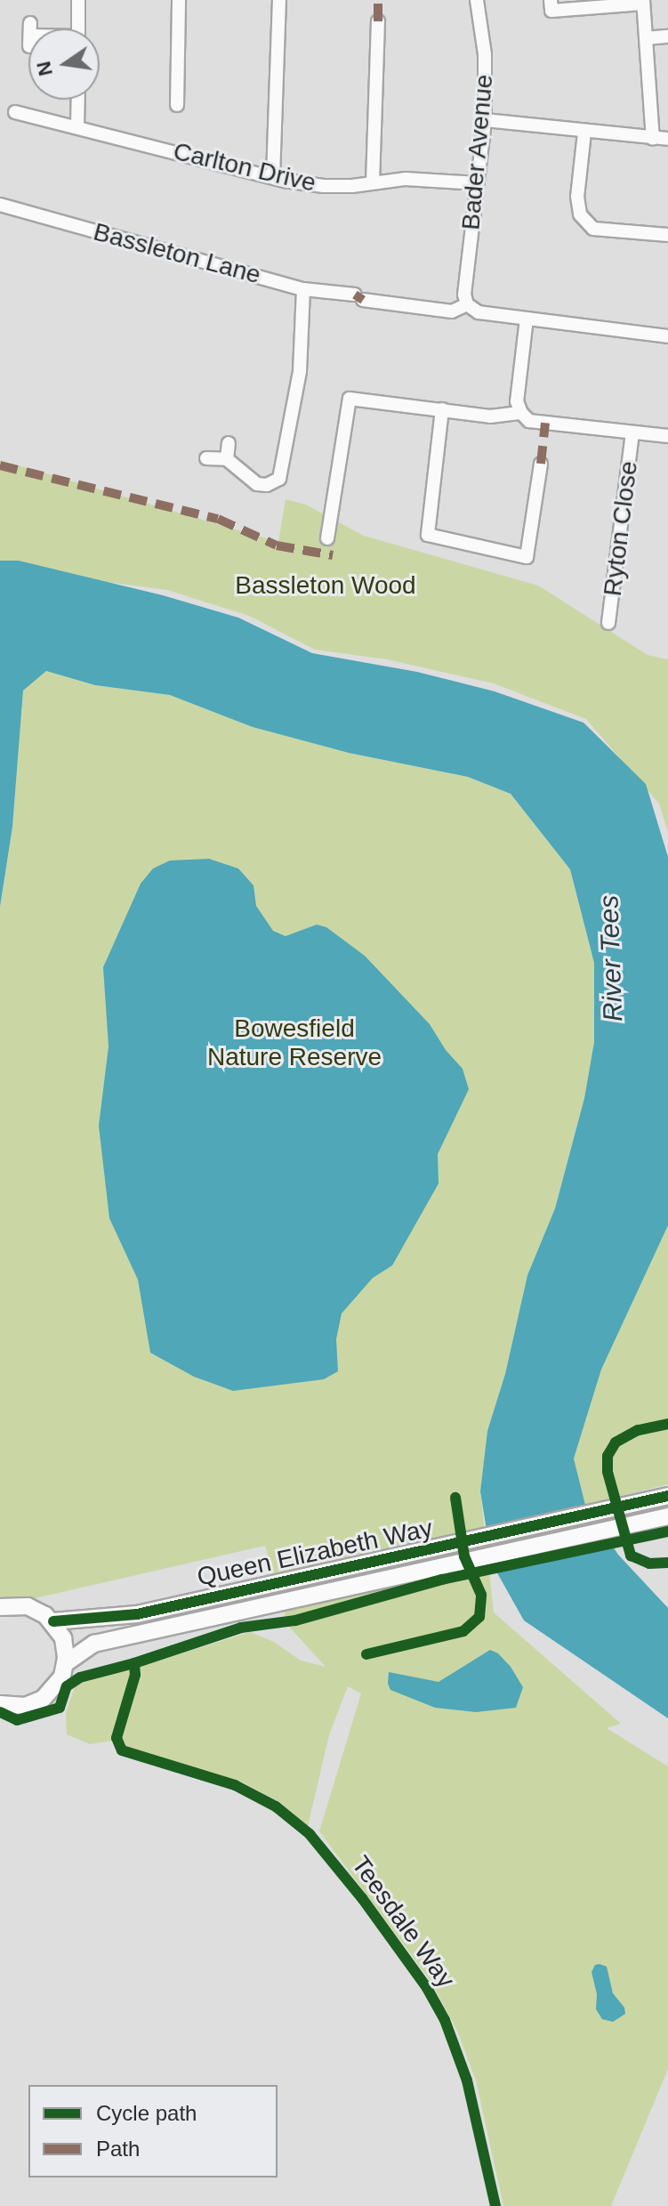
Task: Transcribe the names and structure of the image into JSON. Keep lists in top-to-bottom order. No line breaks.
{"streets":{"street":["Bader Avenue","Carlton Drive","Bassleton Lane","Ryton Close","Queen Elizabeth Way"],"cycle path":["Teesdale Way"]},"crossings":[["Bader Avenue","Carlton Drive"],["Bader Avenue","Bassleton Lane"]],"water":["River Tees"],"parks":["Bassleton Wood","Bowesfield Nature Reserve"],"legend":["Cycle path","Path"],"north":"left"}
